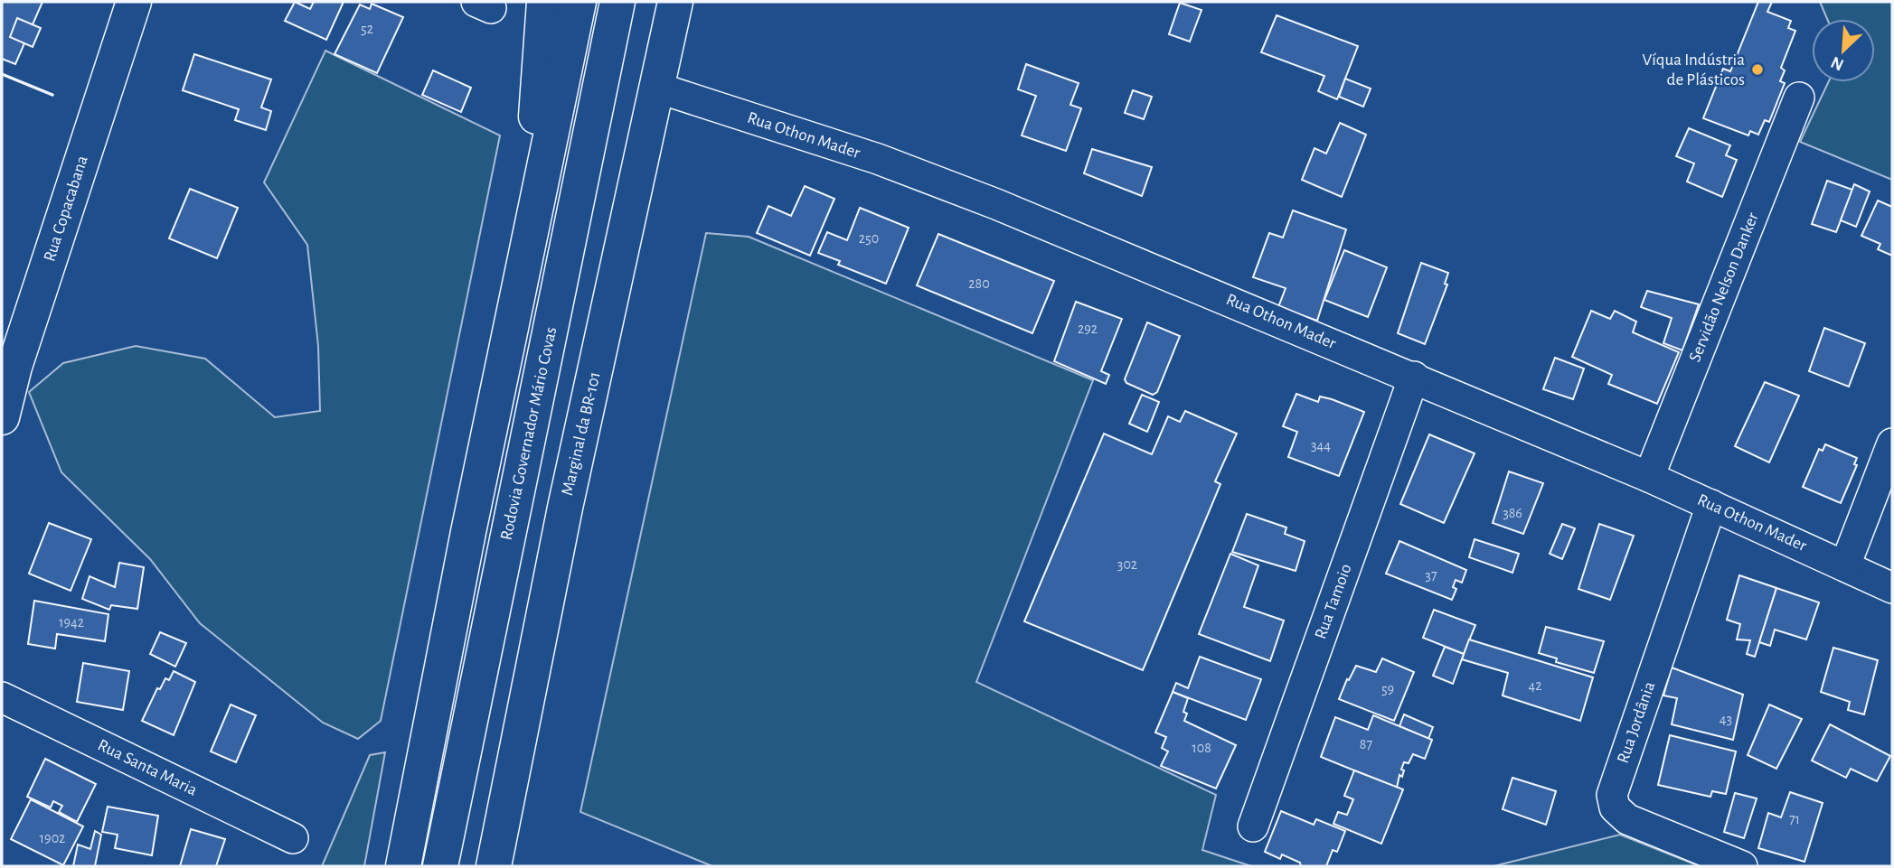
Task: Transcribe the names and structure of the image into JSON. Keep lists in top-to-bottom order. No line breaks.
{"streets":{"main road":["Rua Copacabana","Rodovia Governador Mário Covas","Marginal da BR-101"],"street":["Rua Othon Mader","Servidão Nelson Danker","Rua Tamoio","Rua Jordânia","Rua Santa Maria"]},"crossings":[["Rua Othon Mader","Servidão Nelson Danker"],["Rua Othon Mader","Marginal da BR-101"],["Rua Othon Mader","Rua Tamoio"],["Rua Othon Mader","Rua Jordânia"]],"places":["Víqua Indústria de Plásticos"],"house_numbers":["52","250","280","292","344","386","302","37","1942","42","59","43","87","108","71","1902"],"north":"bottom left"}
